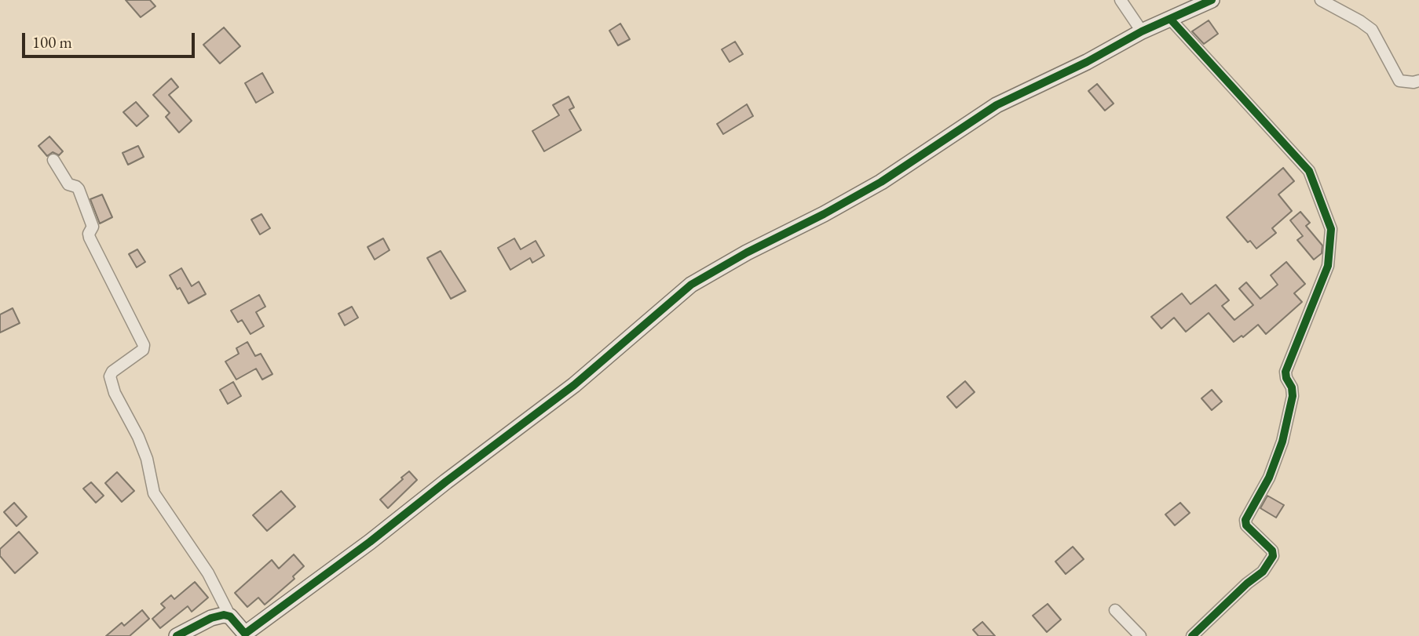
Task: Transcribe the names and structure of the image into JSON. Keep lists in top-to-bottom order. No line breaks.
{"scale_bar":"100 m"}
